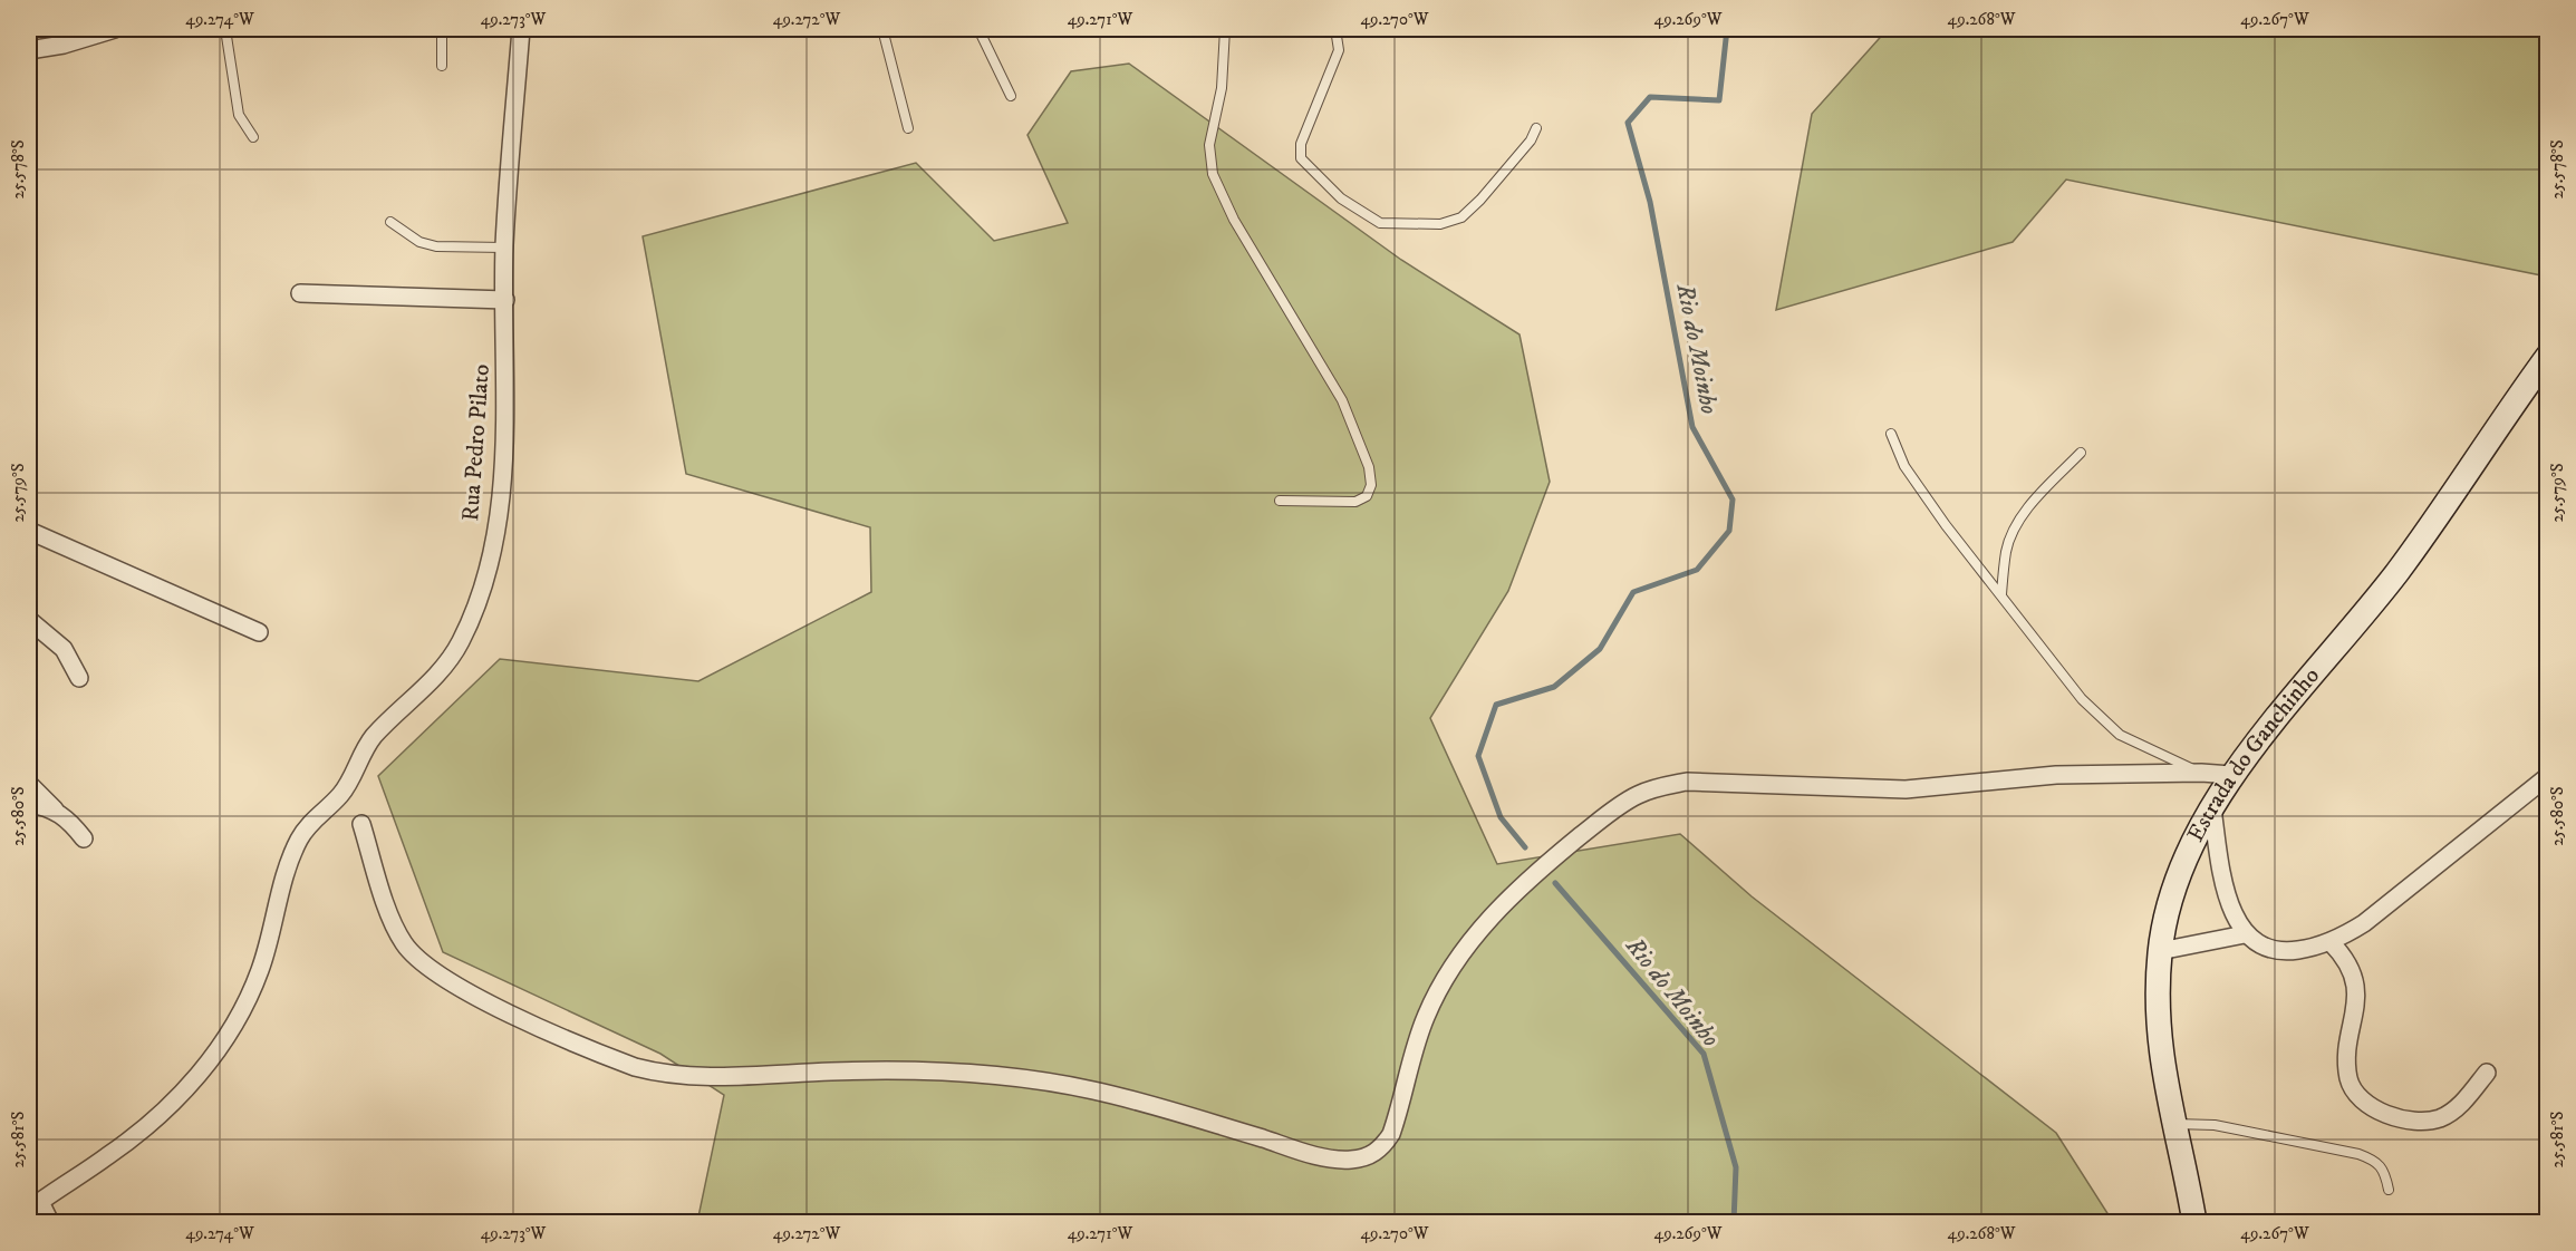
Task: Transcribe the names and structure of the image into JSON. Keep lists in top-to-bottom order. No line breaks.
{"streets":{"street":["Rua Pedro Pilato","Estrada do Ganchinho"]},"water":["Rio do Moinho"],"coordinates":["49.274°W","49.273°W","49.272°W","49.271°W","49.270°W","49.269°W","49.268°W","49.267°W","25.578°S","25.579°S","25.580°S","25.581°S"]}
